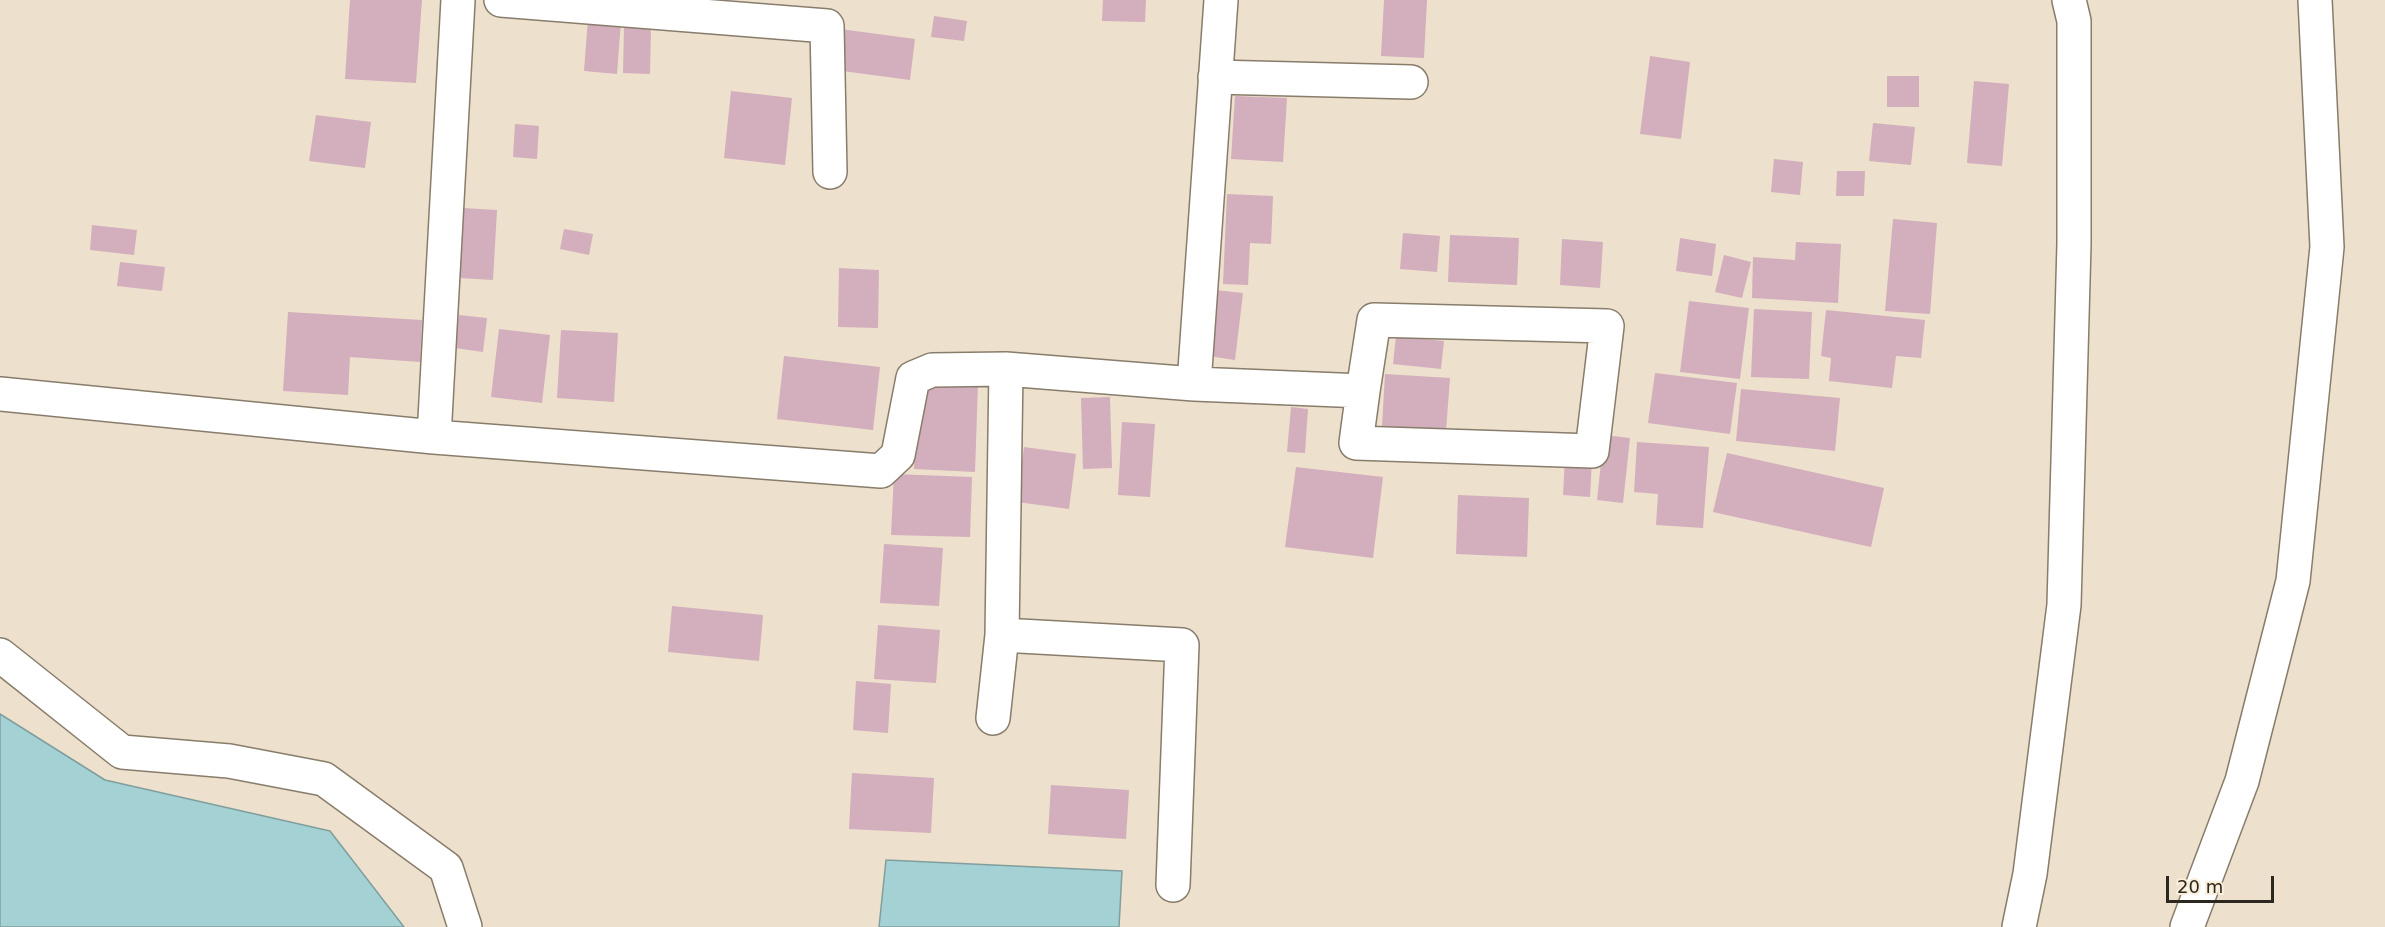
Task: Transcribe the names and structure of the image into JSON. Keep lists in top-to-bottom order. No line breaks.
{"scale_bar":"20 m"}
